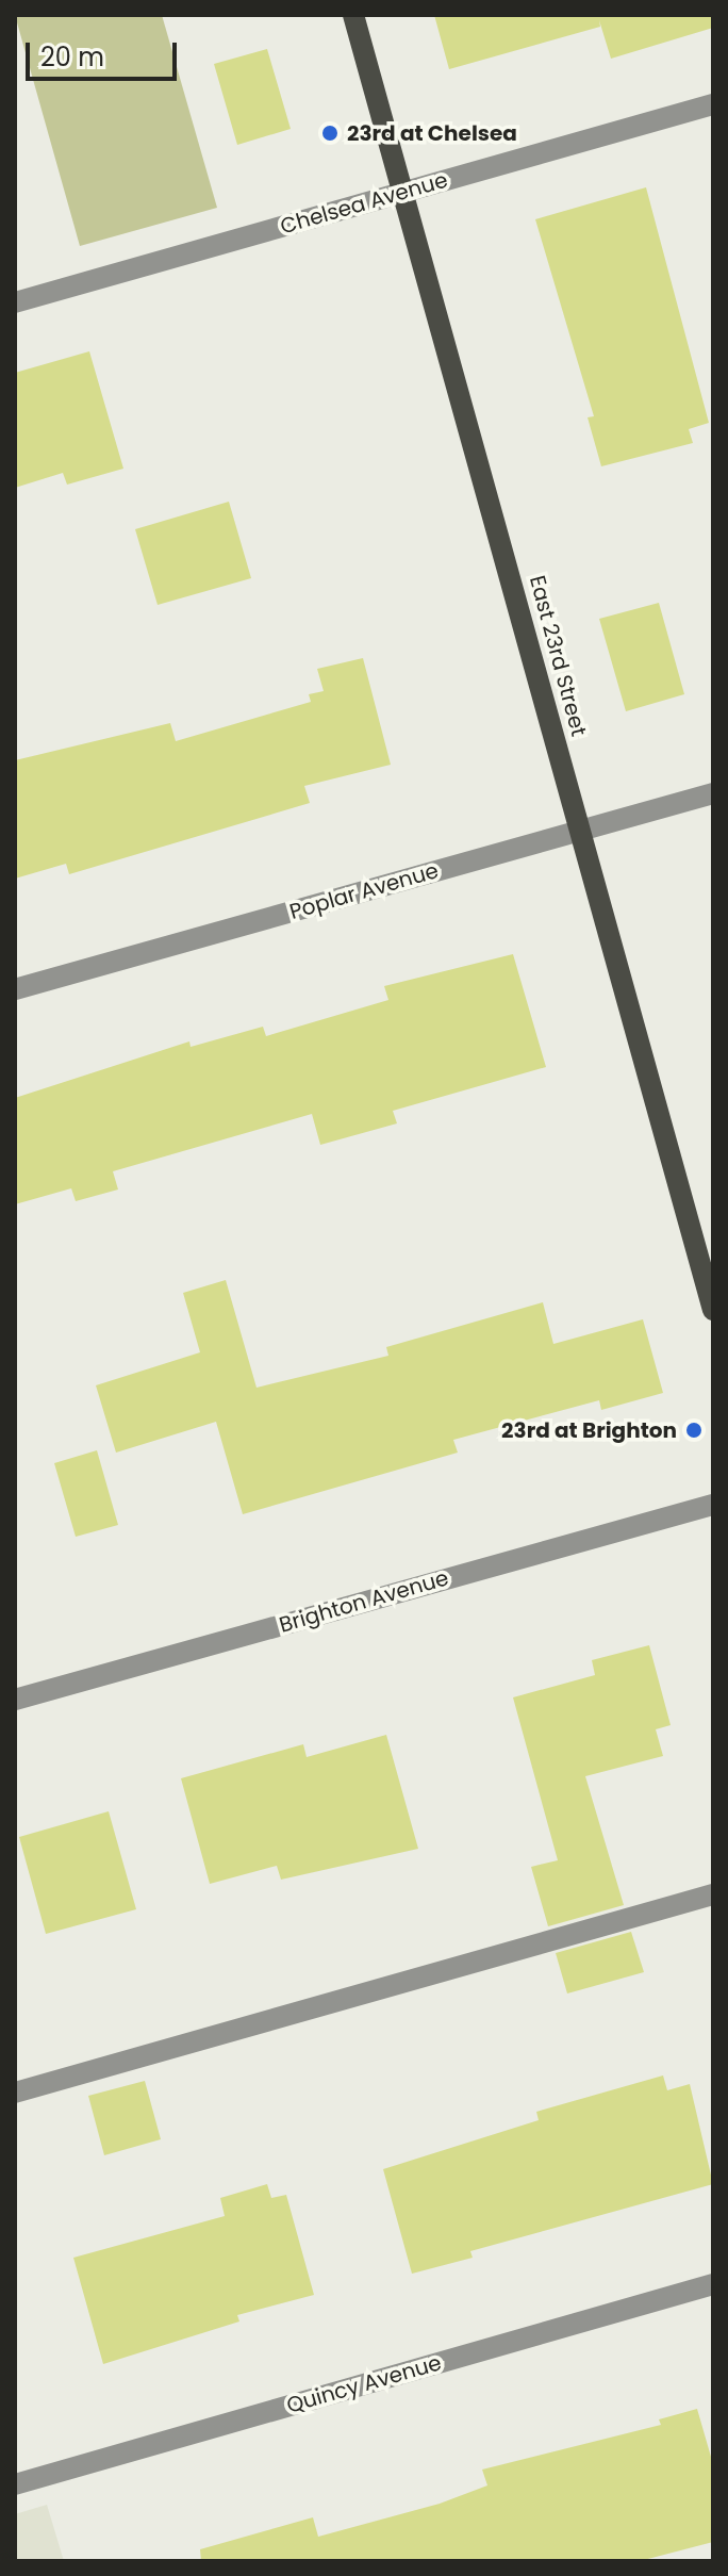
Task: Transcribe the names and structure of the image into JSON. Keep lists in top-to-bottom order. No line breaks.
{"streets":{"main road":["East 23rd Street"],"street":["Chelsea Avenue","Poplar Avenue","Brighton Avenue","Quincy Avenue"]},"crossings":[["Chelsea Avenue","East 23rd Street"],["East 23rd Street","Poplar Avenue"]],"places":["23rd at Chelsea","23rd at Brighton"],"scale_bar":"20 m"}
